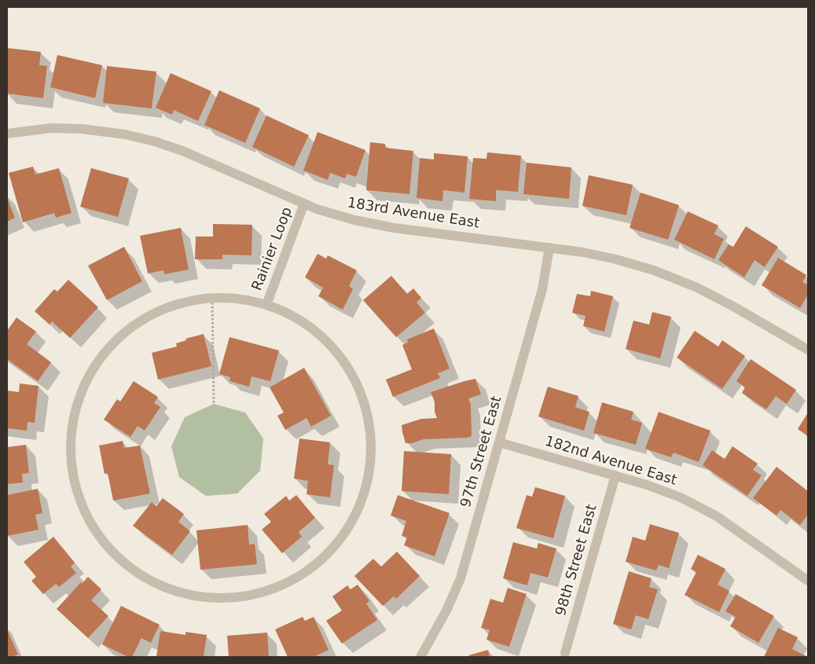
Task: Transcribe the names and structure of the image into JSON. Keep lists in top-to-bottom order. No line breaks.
{"streets":{"street":["183rd Avenue East","Rainier Loop","97th Street East","182nd Avenue East","98th Street East"]},"crossings":[["183rd Avenue East","Rainier Loop"],["183rd Avenue East","97th Street East"],["97th Street East","182nd Avenue East"],["182nd Avenue East","98th Street East"]]}
